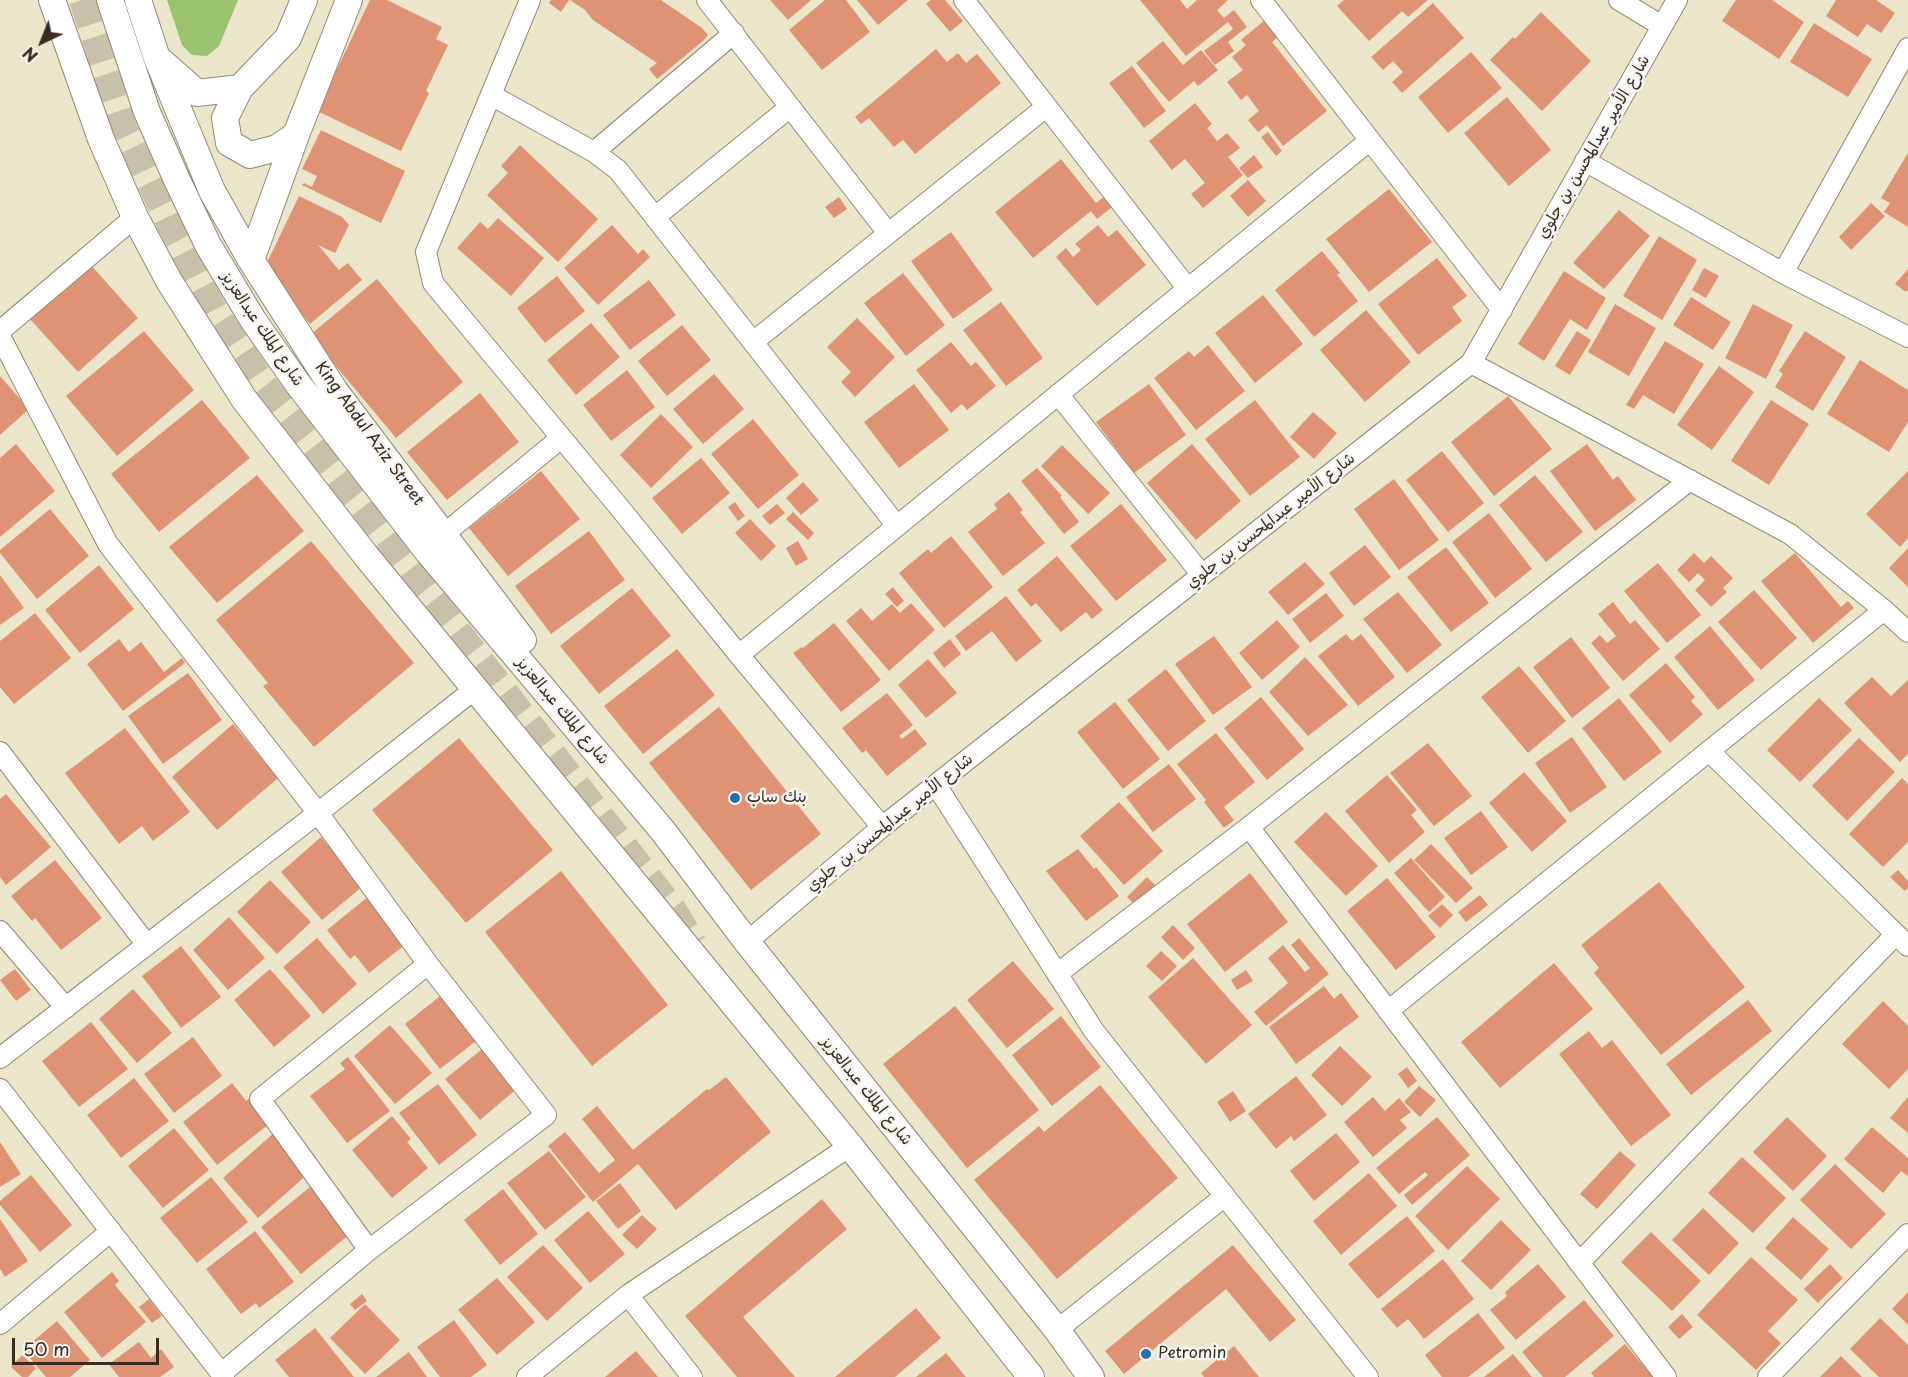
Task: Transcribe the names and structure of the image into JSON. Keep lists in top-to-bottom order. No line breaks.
{"streets":{"street":["شارع الأمير عبدالمحسن بن جلوي","شارع الملك عبدالعزيز","King Abdul Aziz Street"]},"crossings":[["شارع الأمير عبدالمحسن بن جلوي","شارع الملك عبدالعزيز"],["شارع الملك عبدالعزيز","King Abdul Aziz Street"]],"places":["بنك ساب","Petromin"],"scale_bar":"50 m","north":"bottom left"}
